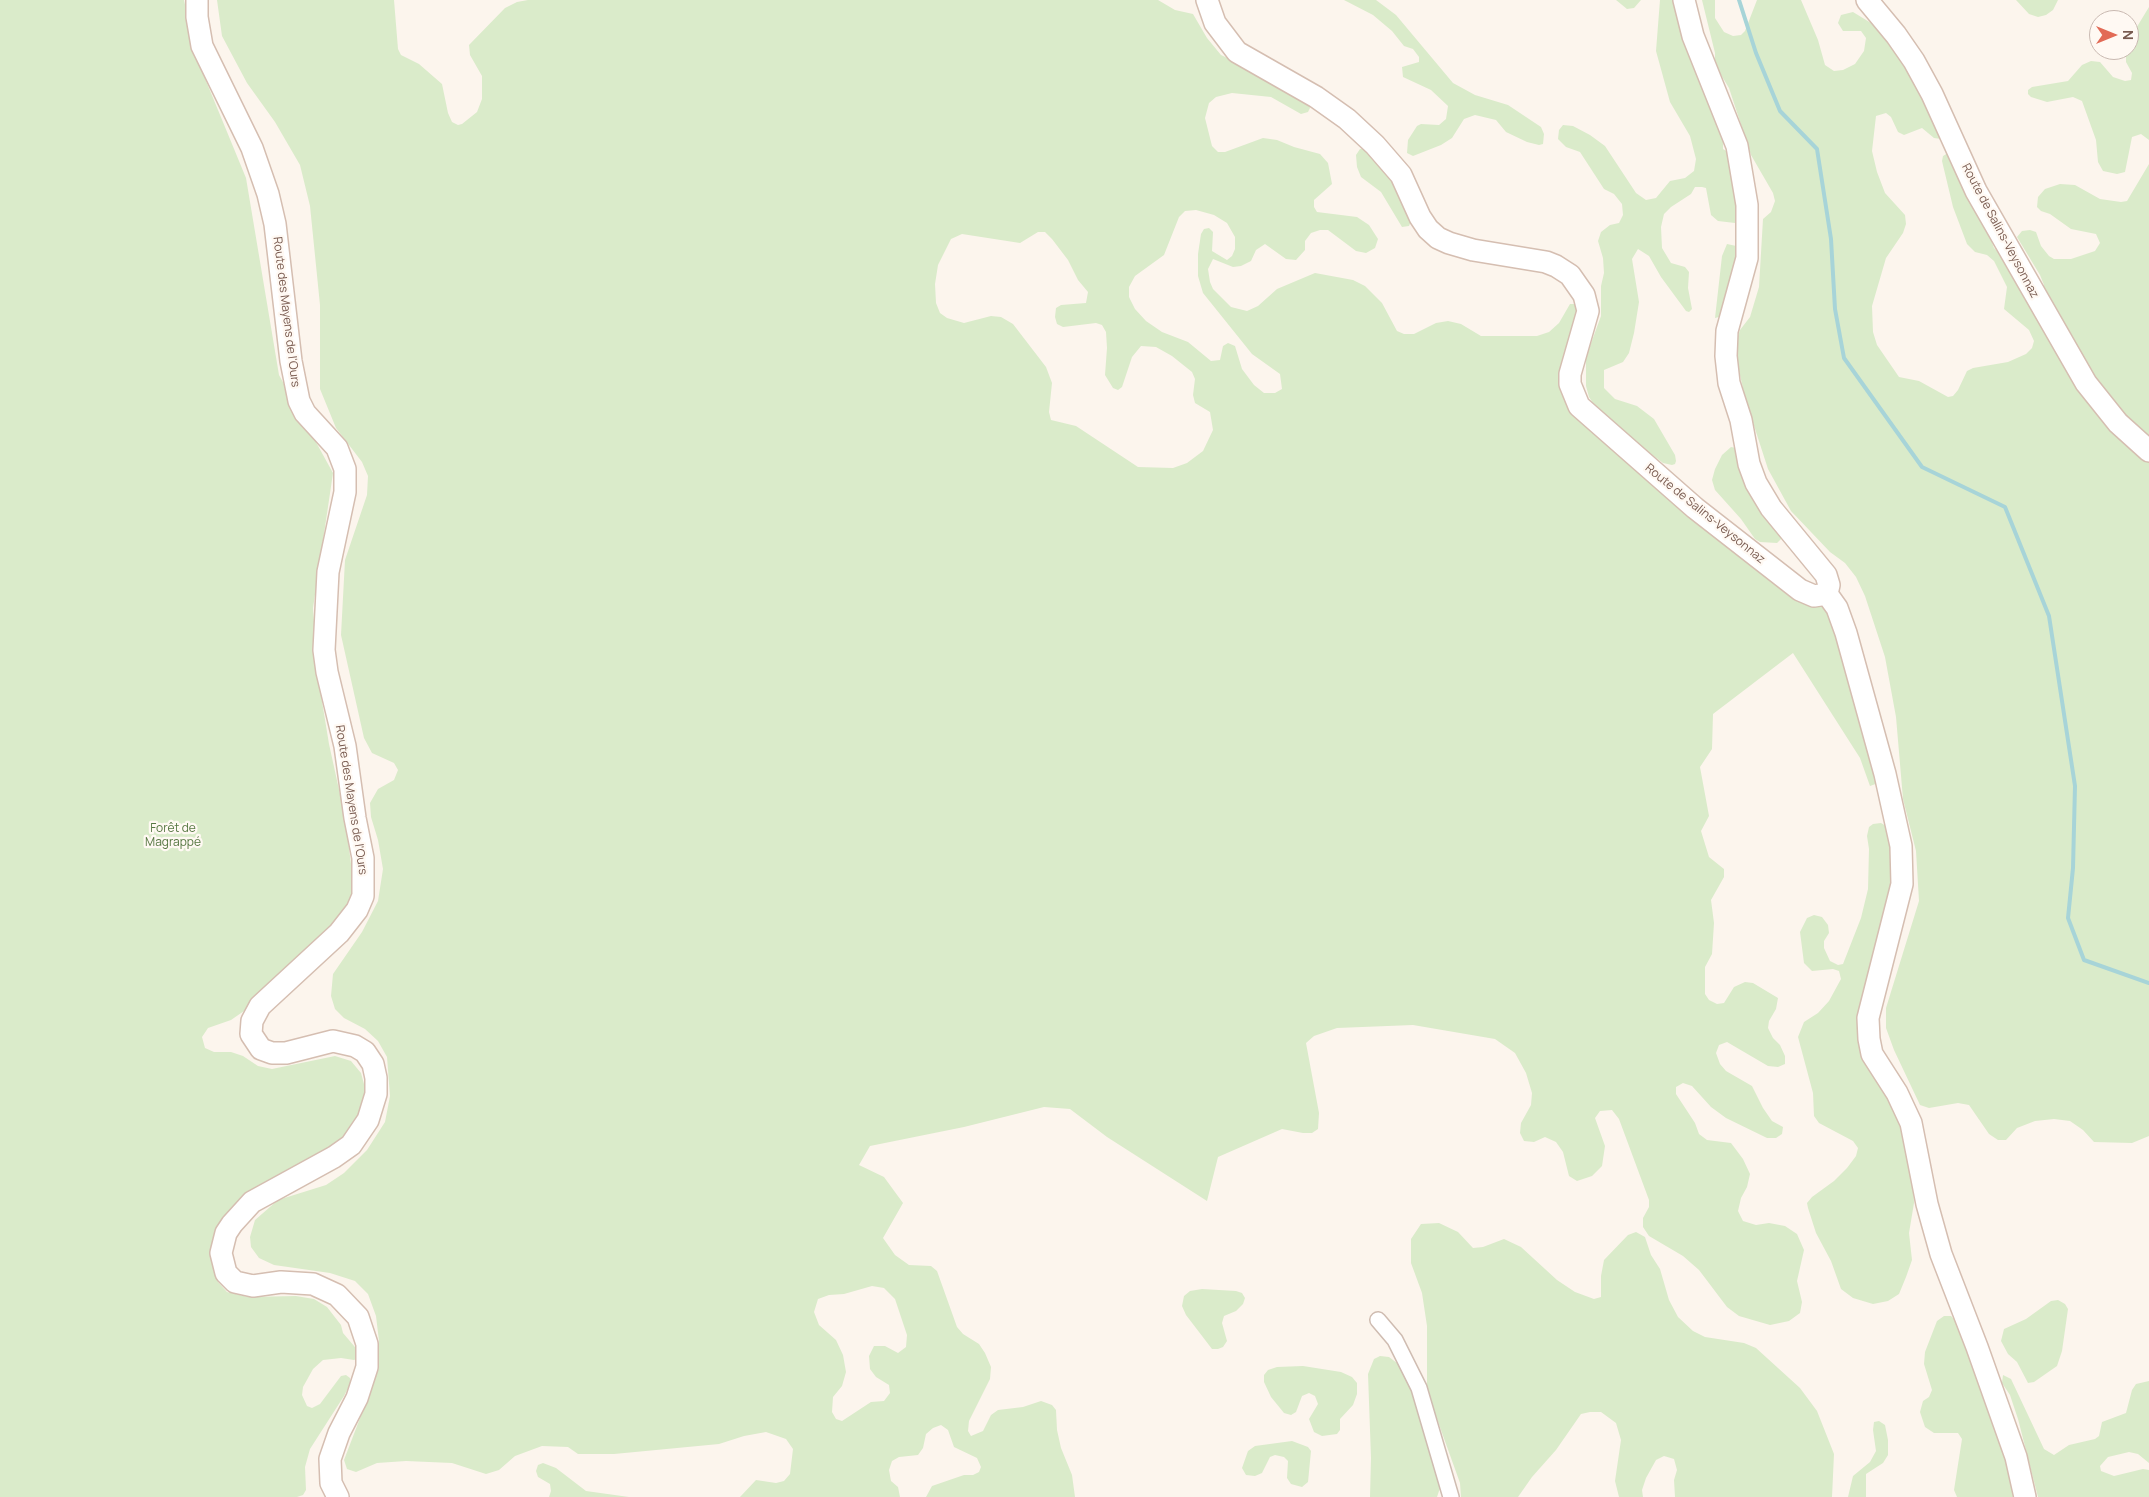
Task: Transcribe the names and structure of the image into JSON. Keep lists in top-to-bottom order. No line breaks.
{"streets":{"street":["Route de Salins-Veysonnaz","Route des Mayens de l'Ours"]},"parks":["Forêt de Magrappé"],"north":"right"}
